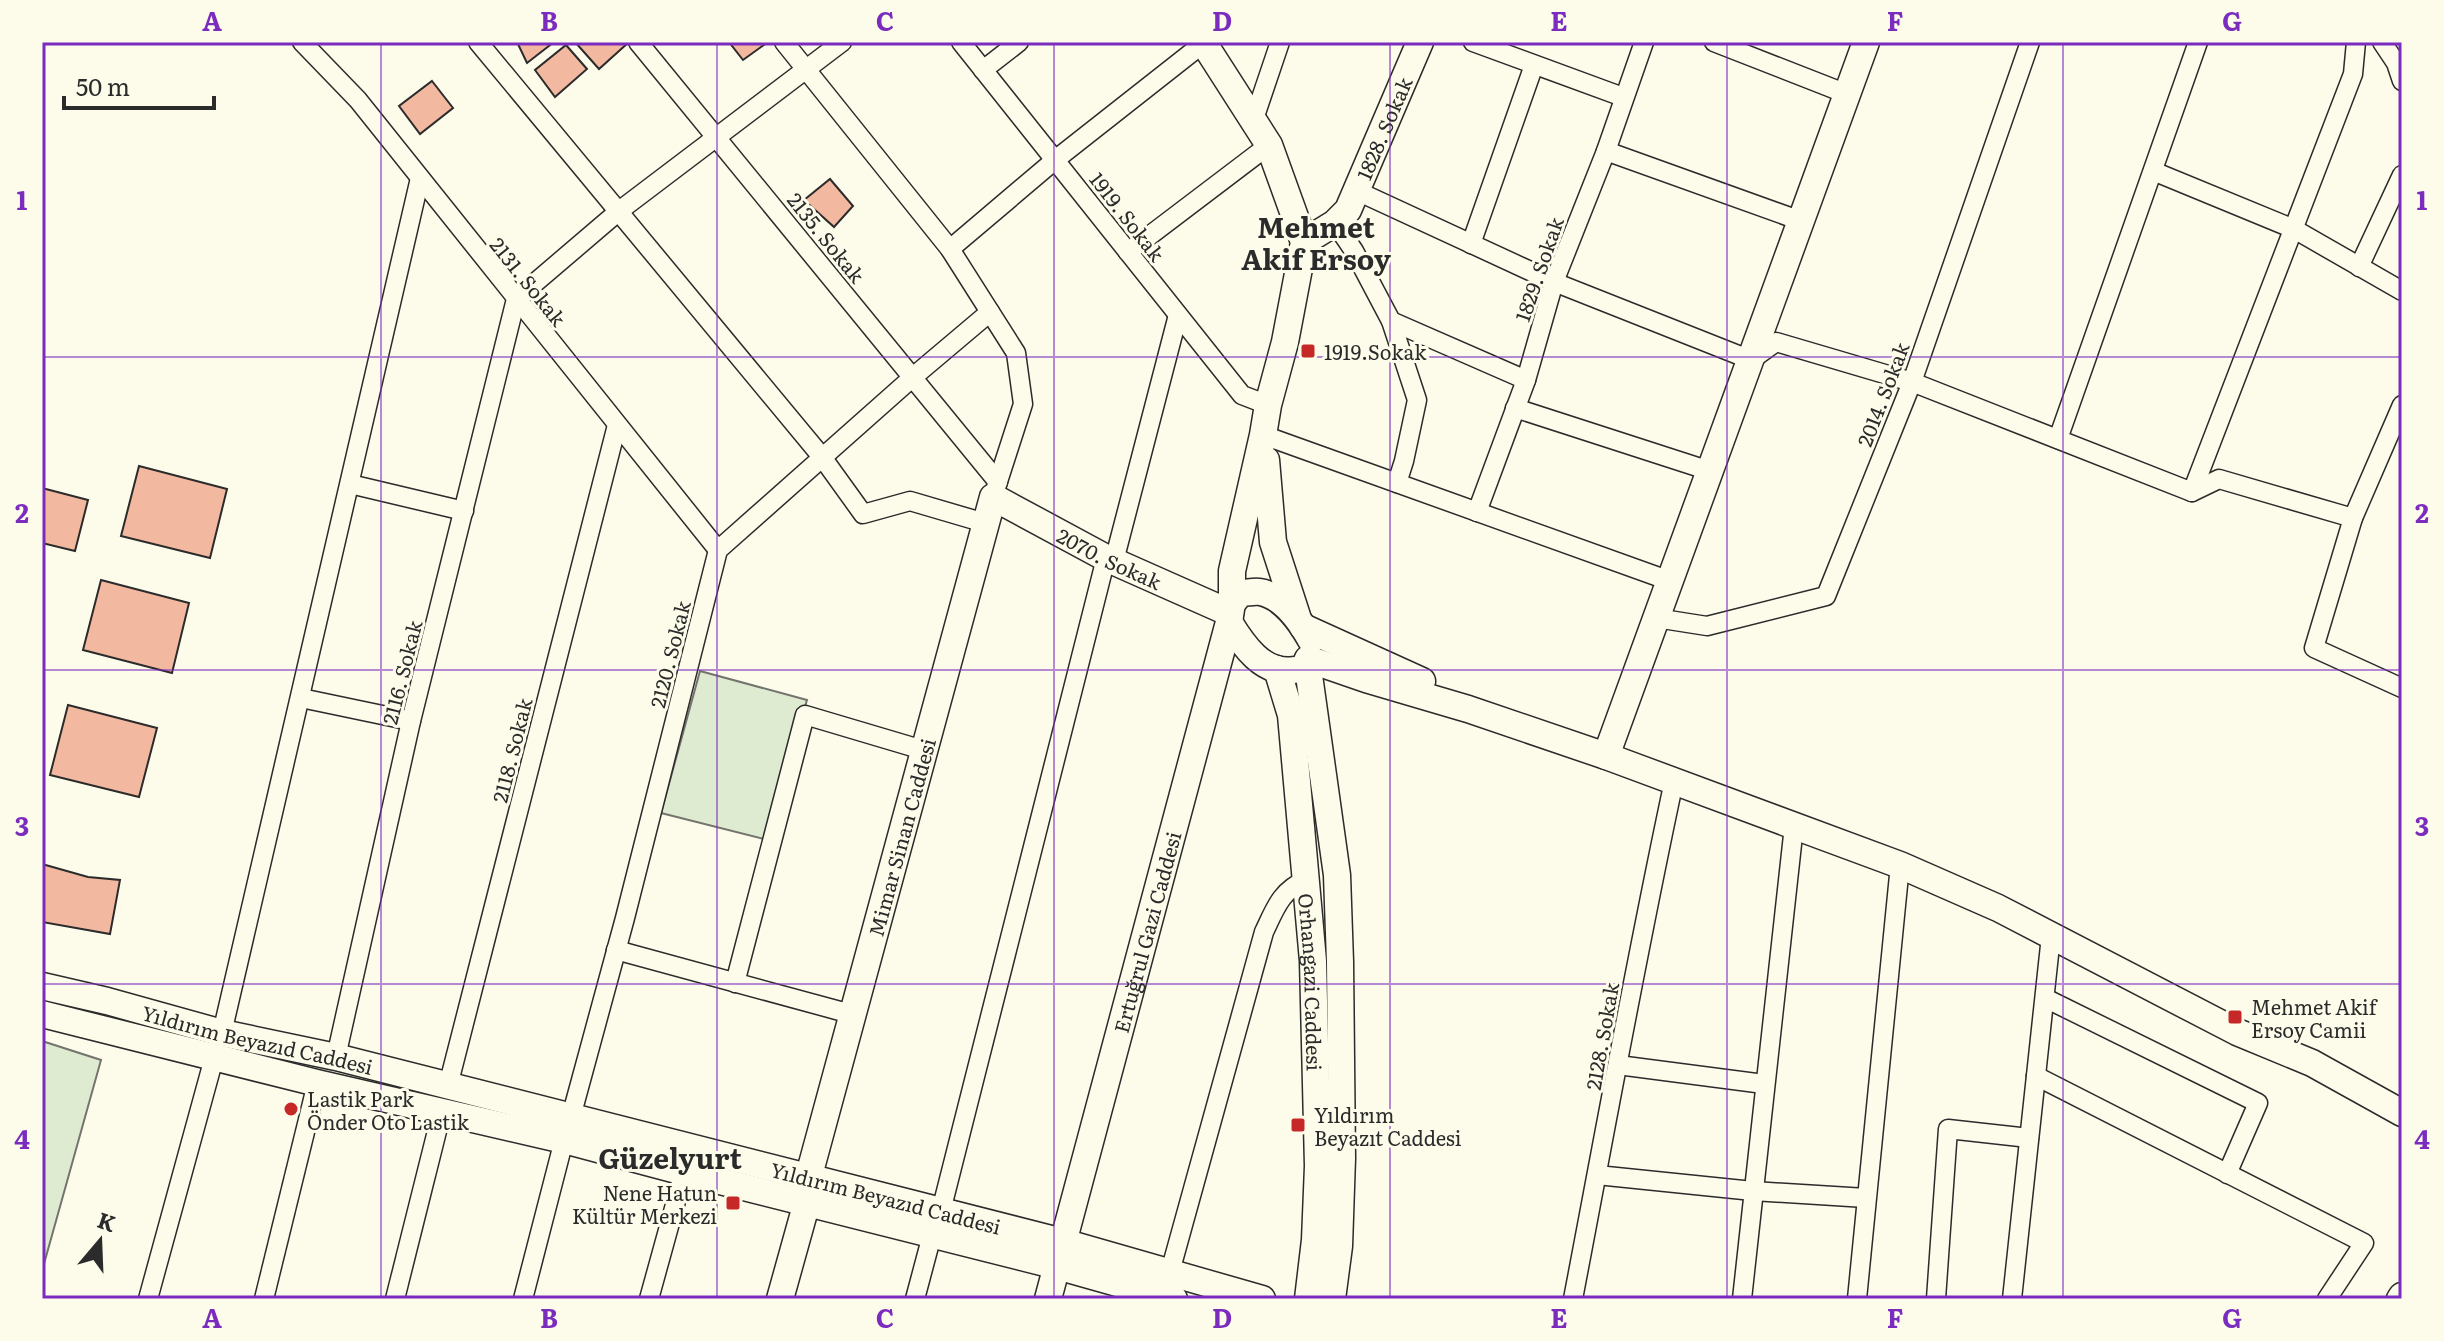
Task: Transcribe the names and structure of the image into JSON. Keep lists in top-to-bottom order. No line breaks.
{"streets":{"main road":["1828. Sokak","2070. Sokak","Mimar Sinan Caddesi","Ertuğrul Gazi Caddesi","Orhangazi Caddesi","Yıldırım Beyazıd Caddesi"],"street":["1919. Sokak","2135. Sokak","1829. Sokak","2131. Sokak","2014. Sokak","2120. Sokak","2116. Sokak","2118. Sokak","2128. Sokak"]},"crossings":[["2135. Sokak","2070. Sokak"],["2135. Sokak","Mimar Sinan Caddesi"],["2131. Sokak","2120. Sokak"],["2131. Sokak","2116. Sokak"],["2131. Sokak","2118. Sokak"],["2070. Sokak","Mimar Sinan Caddesi"],["2070. Sokak","Ertuğrul Gazi Caddesi"],["2070. Sokak","Orhangazi Caddesi"],["2120. Sokak","Yıldırım Beyazıd Caddesi"],["2116. Sokak","Yıldırım Beyazıd Caddesi"],["2118. Sokak","Yıldırım Beyazıd Caddesi"],["Mimar Sinan Caddesi","Yıldırım Beyazıd Caddesi"],["Ertuğrul Gazi Caddesi","Orhangazi Caddesi"],["Ertuğrul Gazi Caddesi","Yıldırım Beyazıd Caddesi"]],"districts":["Mehmet Akif Ersoy","Güzelyurt"],"places":{"transit":["1919.Sokak","Mehmet Akif Ersoy Camii","Yıldırım Beyazıt Caddesi","Nene Hatun Kültür Merkezi"],"other":["Lastik Park Önder Oto Lastik"]},"scale_bar":"50 m","north":"top","grid":{"columns":["A","B","C","D","E","F","G"],"rows":["1","2","3","4"]}}
